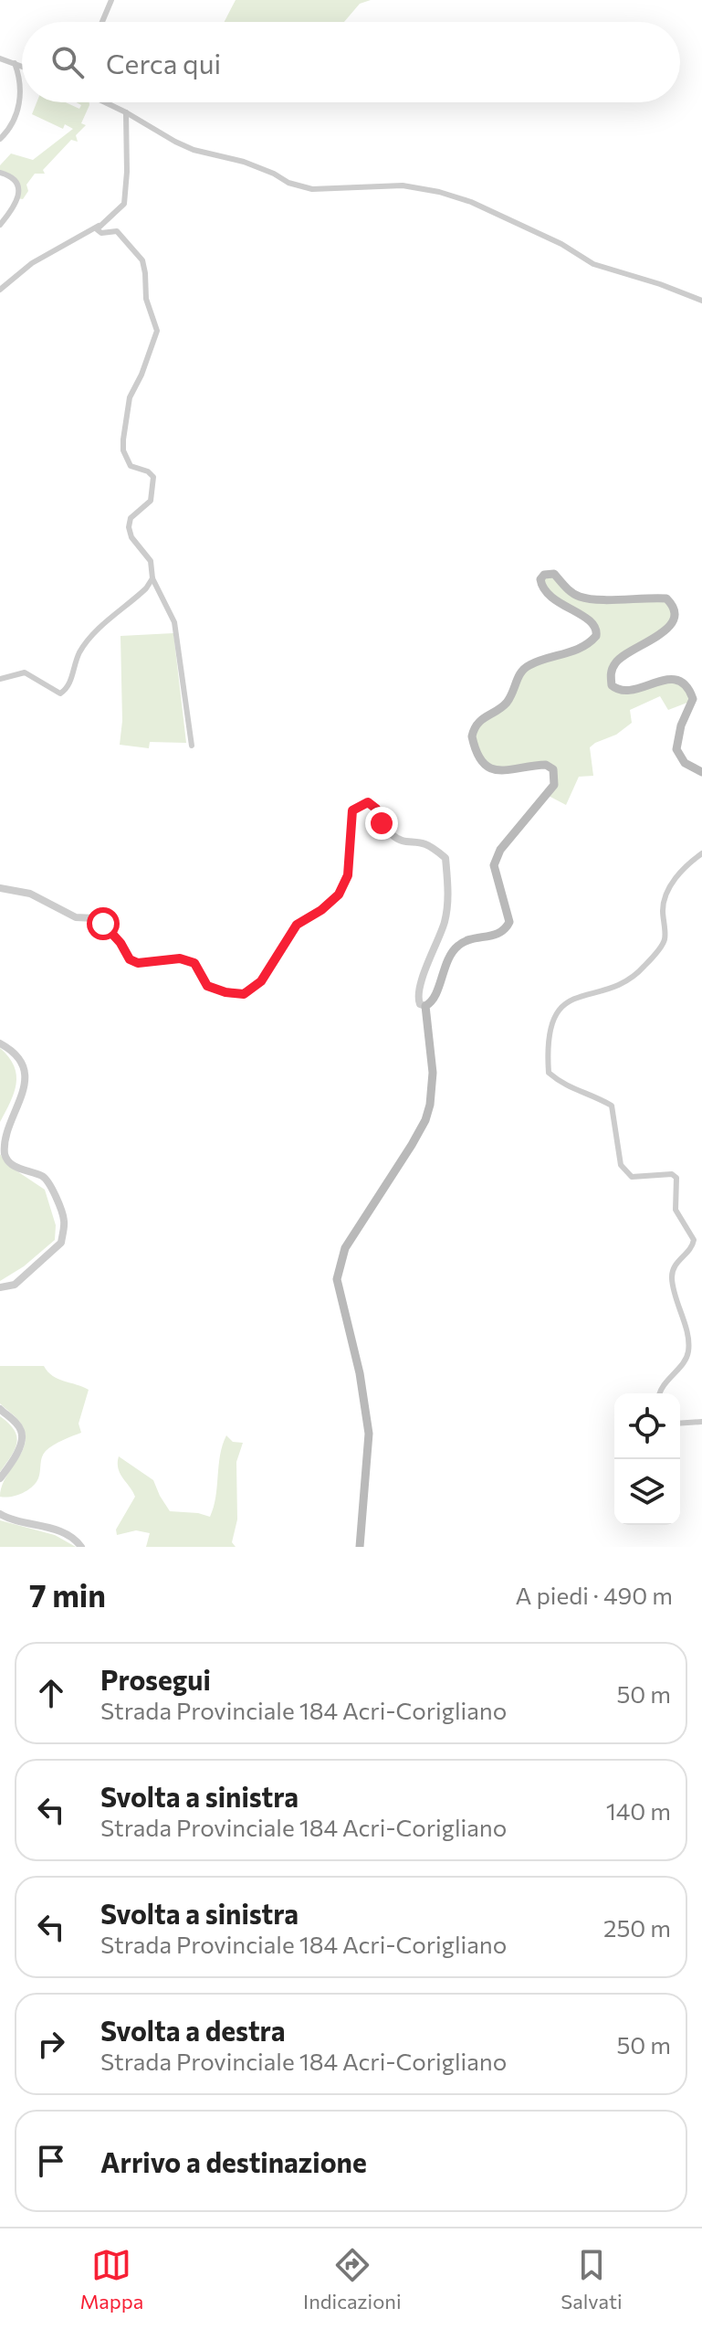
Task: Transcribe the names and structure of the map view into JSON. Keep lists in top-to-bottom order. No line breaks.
{"page":{"search":"Cerca qui","heading":["7 min","A piedi · 490 m"],"list":[["Prosegui","Strada Provinciale 184 Acri-Corigliano","50 m"],["Svolta a sinistra","Strada Provinciale 184 Acri-Corigliano","140 m"],["Svolta a sinistra","Strada Provinciale 184 Acri-Corigliano","250 m"],["Svolta a destra","Strada Provinciale 184 Acri-Corigliano","50 m"],"Arrivo a destinazione"],"nav":["Mappa","Indicazioni","Salvati"]}}
